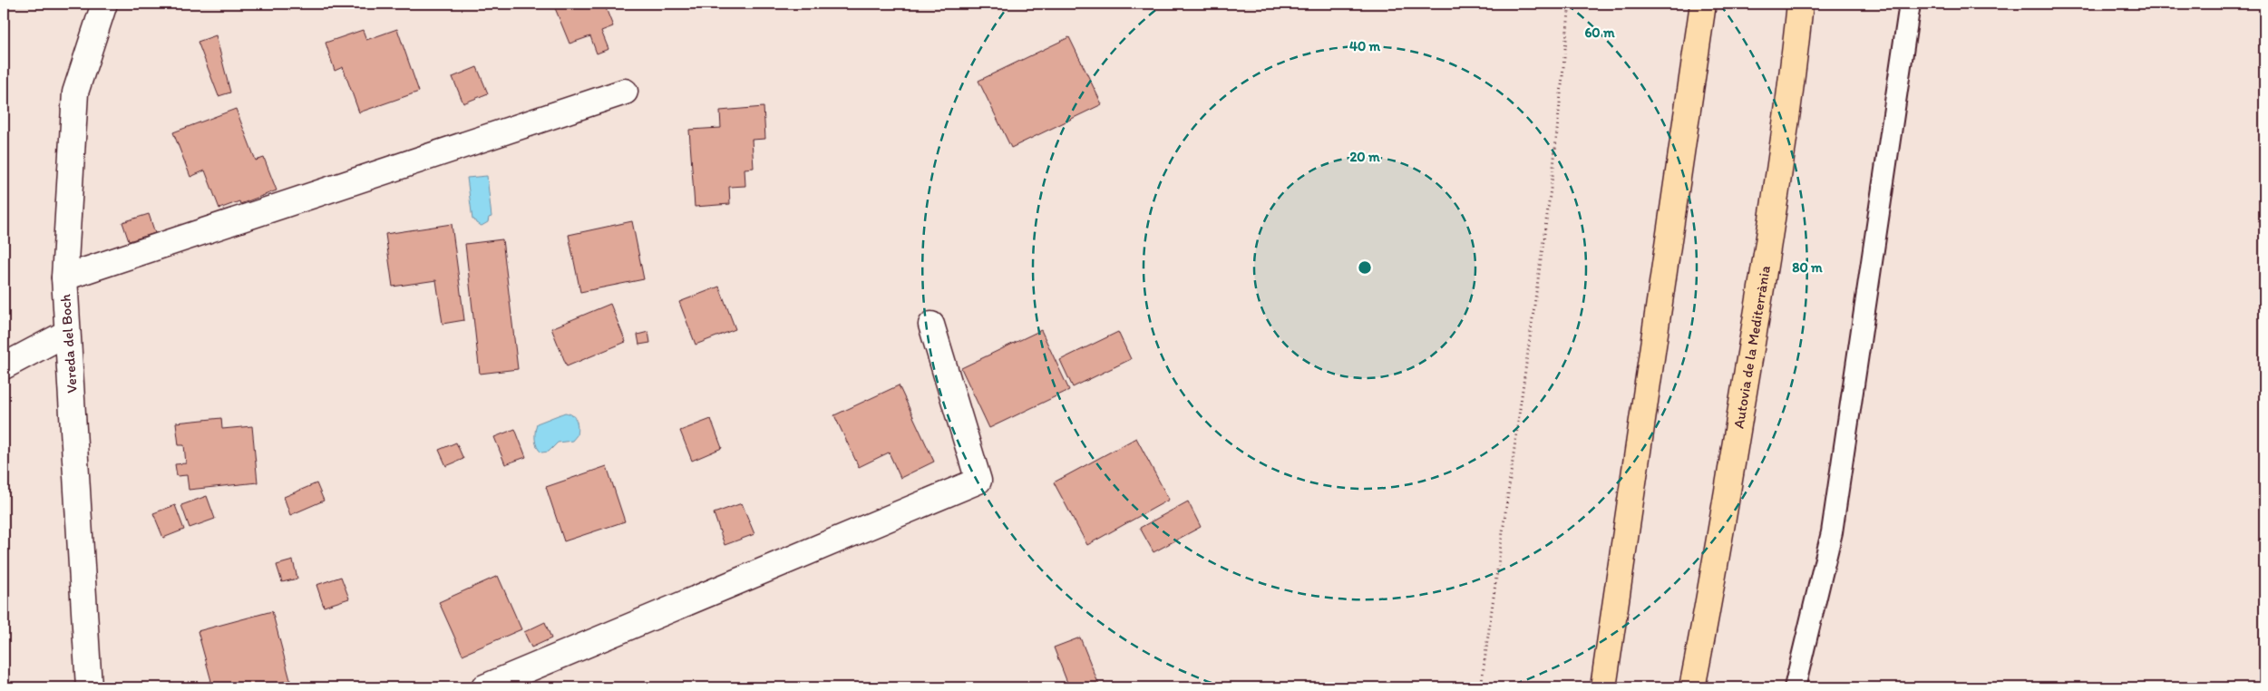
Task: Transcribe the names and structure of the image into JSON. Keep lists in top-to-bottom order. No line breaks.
{"streets":{"highway":["Autovia de la Mediterrània"],"street":["Vereda del Boch"]},"rings":["60 m","40 m","20 m","80 m"]}
